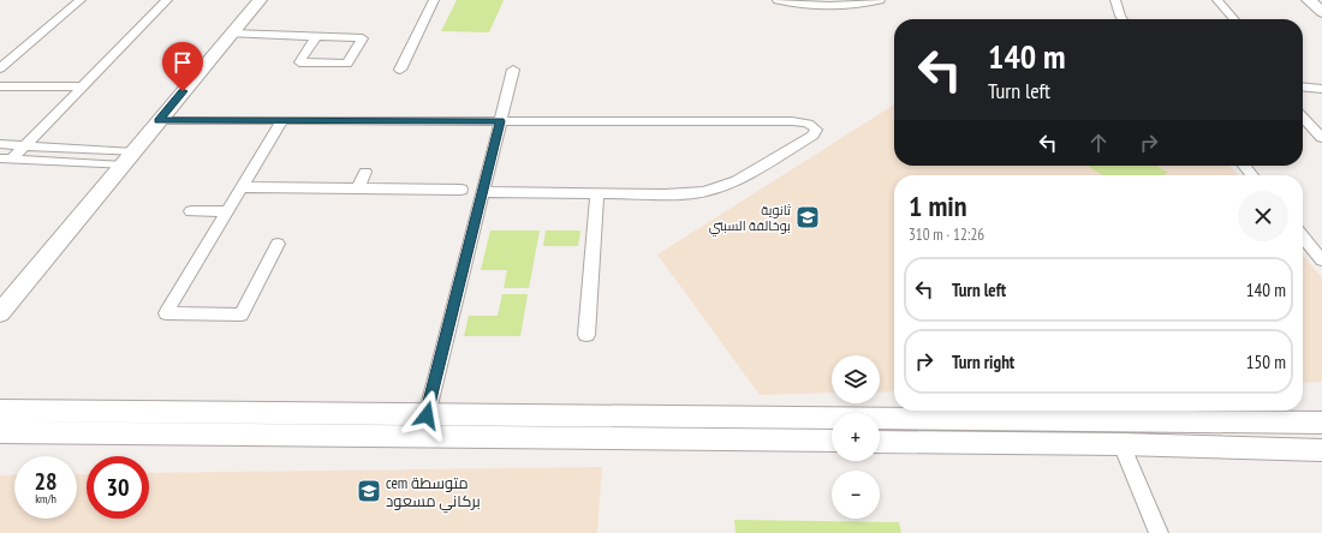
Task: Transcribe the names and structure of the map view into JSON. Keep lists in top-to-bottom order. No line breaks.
{"places":{"school or university":["ثانوية بوخالفة السبتي","cem متوسطة بركاني مسعود"]},"page":{"turn":["140 m","Turn left"],"heading":["1 min","310 m · 12:26"],"list":[{"name":"Turn left","value":"140 m"},{"name":"Turn right","value":"150 m"}],"map_buttons":["+","−"],"speed":"28 km/h","limit":"30"}}
